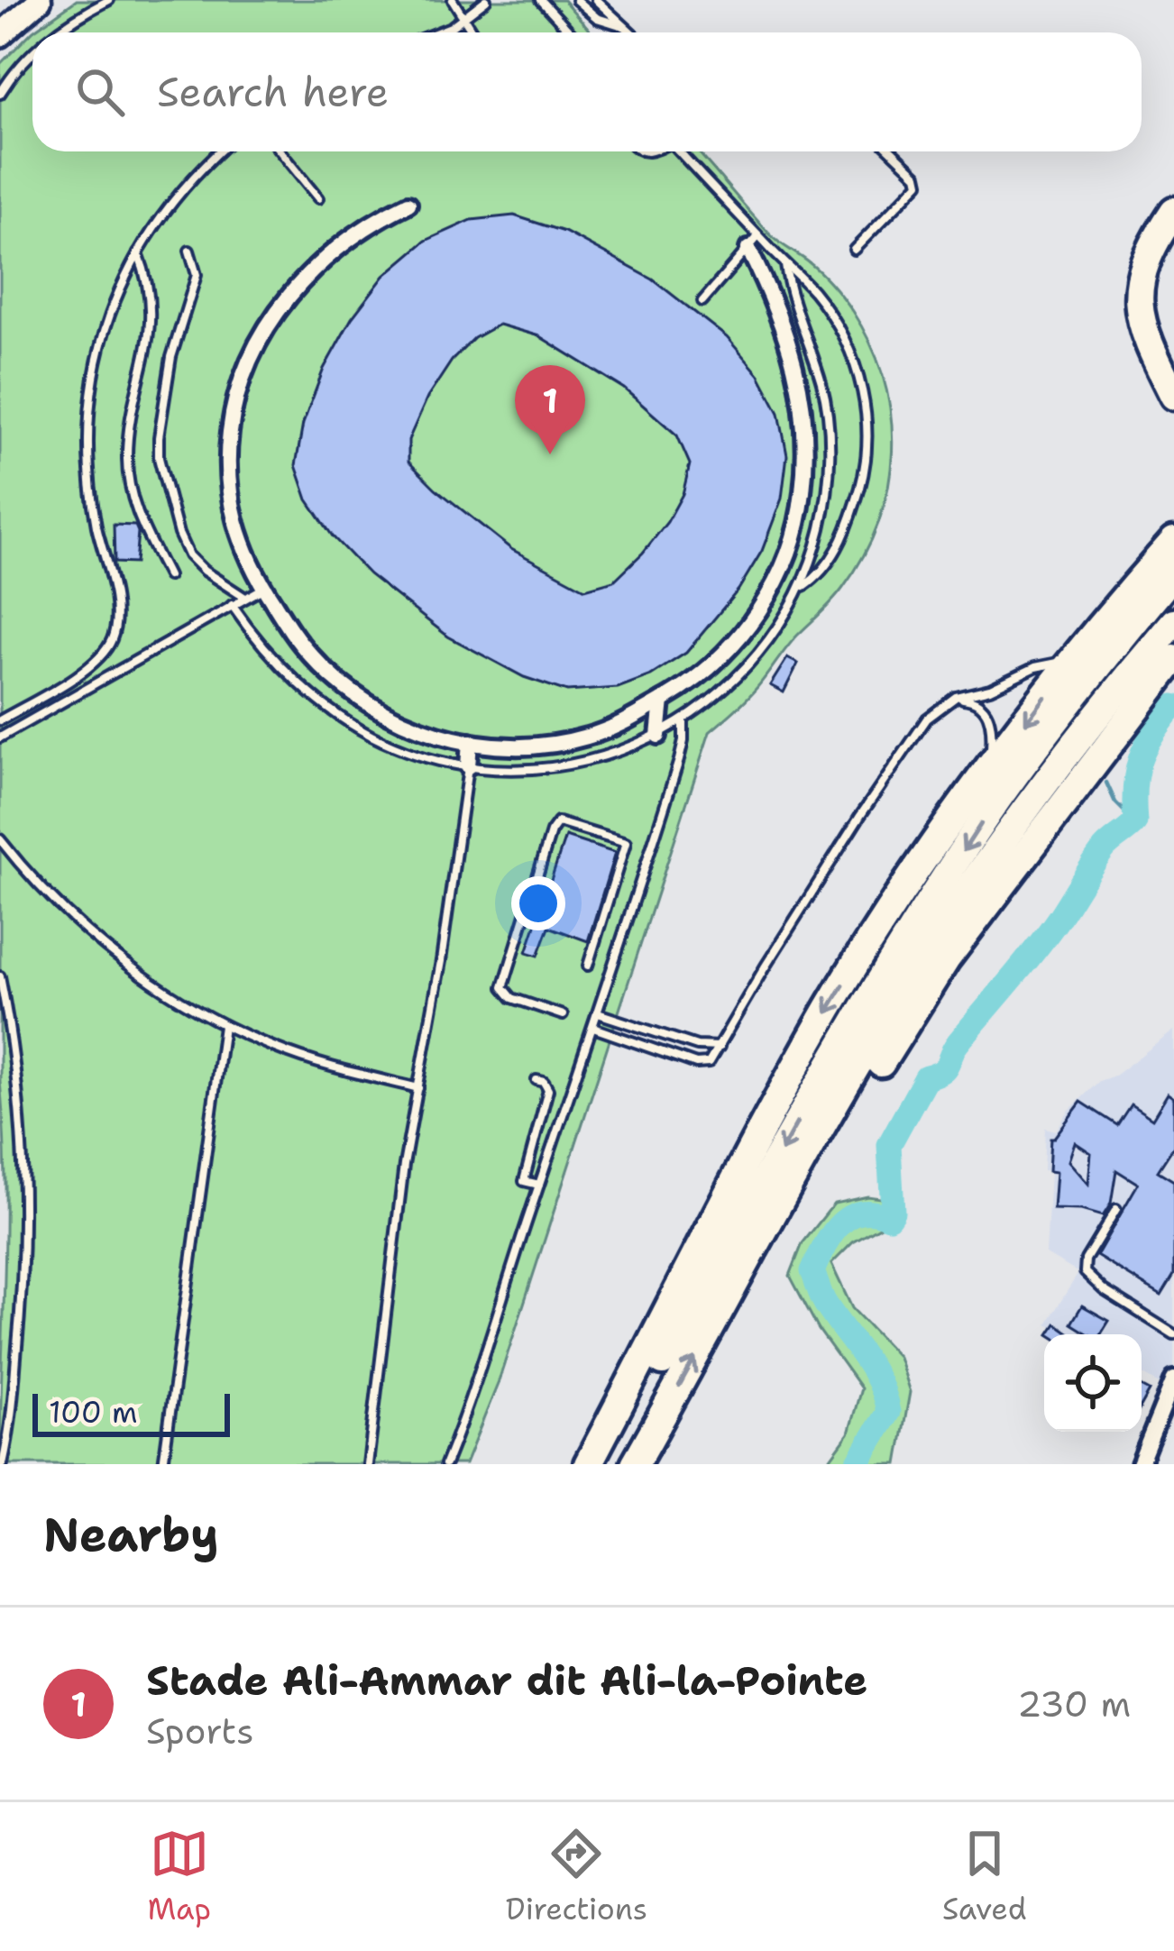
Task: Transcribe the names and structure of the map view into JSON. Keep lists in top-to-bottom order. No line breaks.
{"scale_bar":"100 m","page":{"search":"Search here","pins":"1","scale":"100 m","heading":"Nearby","list":[{"mark":"1","name":"Stade Ali-Ammar dit Ali-la-Pointe","note":"Sports","value":"230 m"}],"nav":["Map","Directions","Saved"]}}
